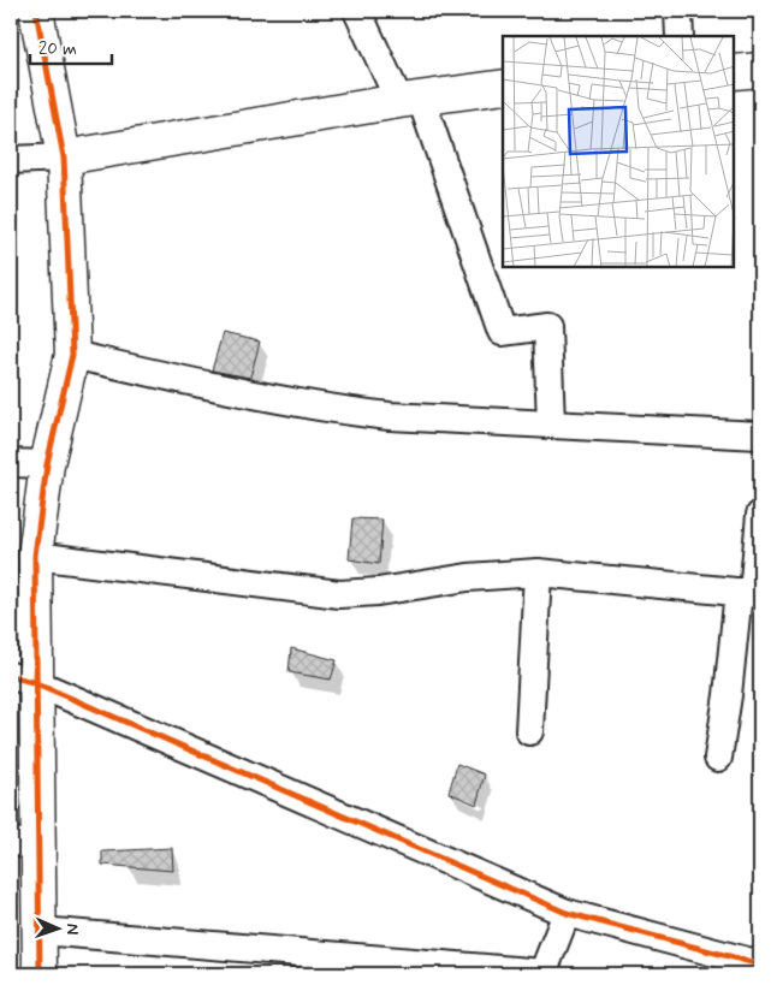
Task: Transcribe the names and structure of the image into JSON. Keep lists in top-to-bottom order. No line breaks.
{"scale_bar":"20 m","north":"right"}
